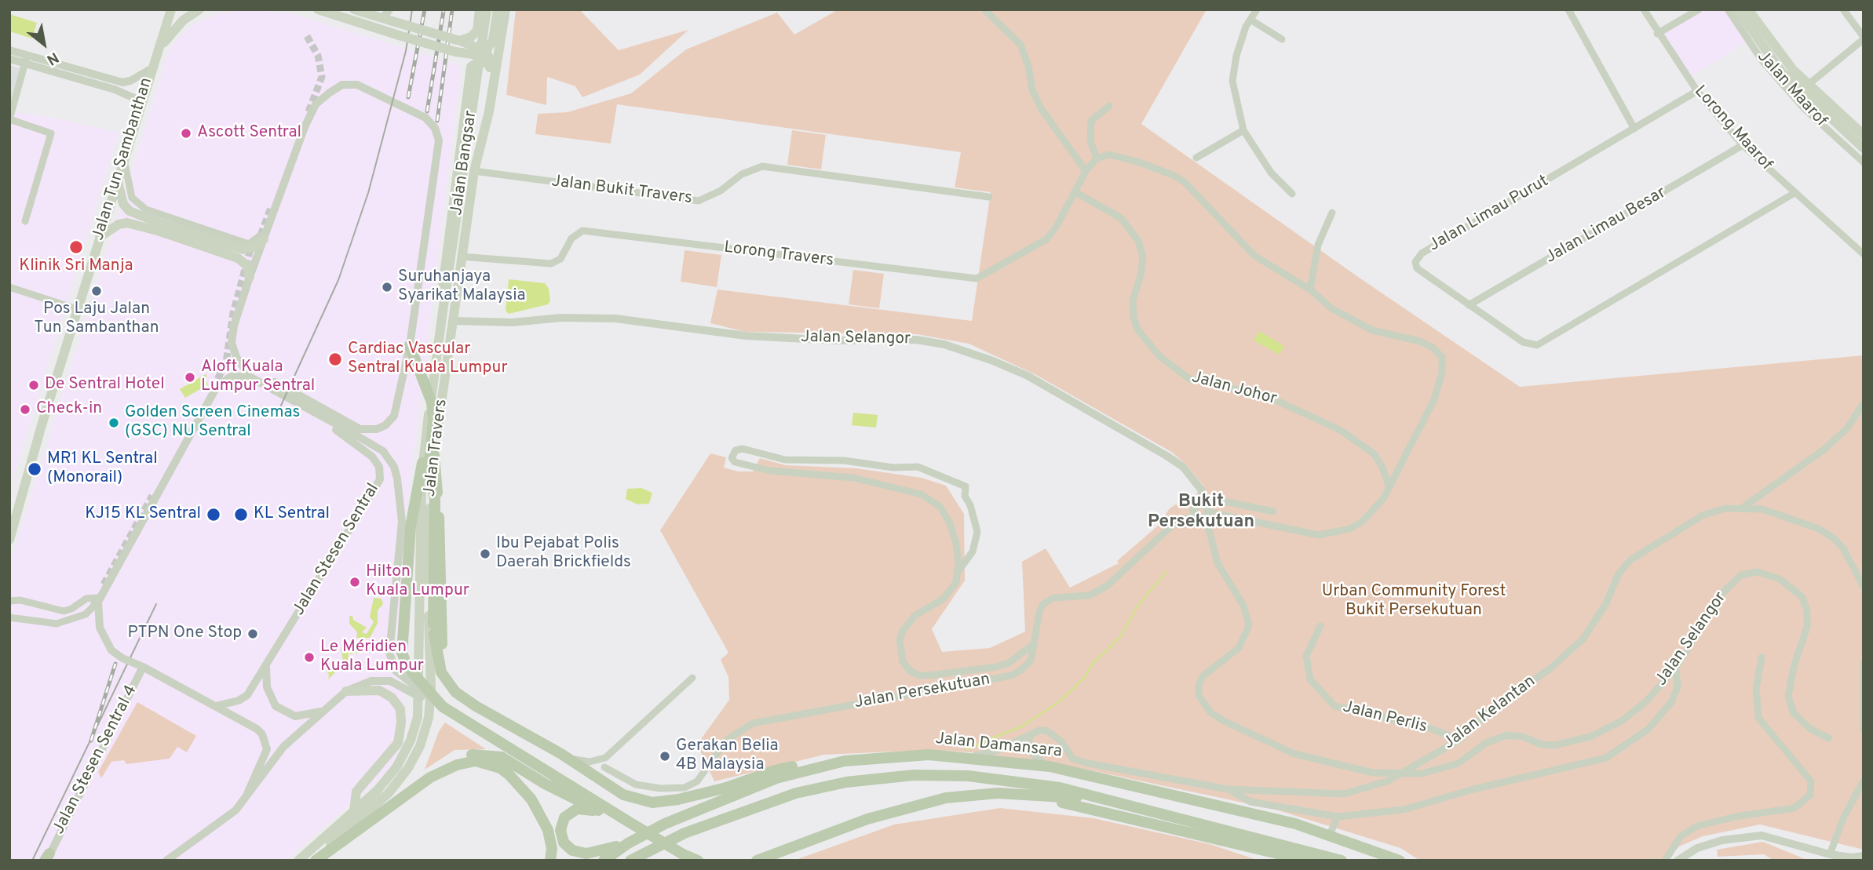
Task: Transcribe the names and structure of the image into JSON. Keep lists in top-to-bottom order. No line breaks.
{"streets":{"main road":["Jalan Maarof","Jalan Tun Sambanthan","Jalan Bangsar","Jalan Travers","Jalan Damansara"],"street":["Lorong Maarof","Jalan Bukit Travers","Jalan Limau Purut","Jalan Limau Besar","Lorong Travers","Jalan Selangor","Jalan Johor","Jalan Stesen Sentral","Jalan Persekutuan","Jalan Kelantan","Jalan Perlis","Jalan Stesen Sentral 4"]},"crossings":[["Lorong Maarof","Jalan Limau Purut"],["Lorong Maarof","Jalan Limau Besar"],["Jalan Bangsar","Jalan Travers"],["Jalan Bukit Travers","Jalan Travers"],["Jalan Limau Purut","Jalan Limau Besar"],["Lorong Travers","Jalan Johor"],["Lorong Travers","Jalan Travers"],["Jalan Selangor","Jalan Travers"],["Jalan Selangor","Jalan Kelantan"],["Jalan Kelantan","Jalan Perlis"]],"districts":["Bukit Persekutuan"],"parks":["Urban Community Forest Bukit Persekutuan"],"places":["Ascott Sentral","Klinik Sri Manja","Suruhanjaya Syarikat Malaysia","Pos Laju Jalan Tun Sambanthan","Cardiac Vascular Sentral Kuala Lumpur","Aloft Kuala Lumpur Sentral","De Sentral Hotel","Check-in","Golden Screen Cinemas (GSC) NU Sentral","MR1 KL Sentral (Monorail)","KJ15 KL Sentral","KL Sentral","Ibu Pejabat Polis Daerah Brickfields","Hilton Kuala Lumpur","PTPN One Stop","Le Méridien Kuala Lumpur","Gerakan Belia 4B Malaysia"],"north":"bottom right"}
